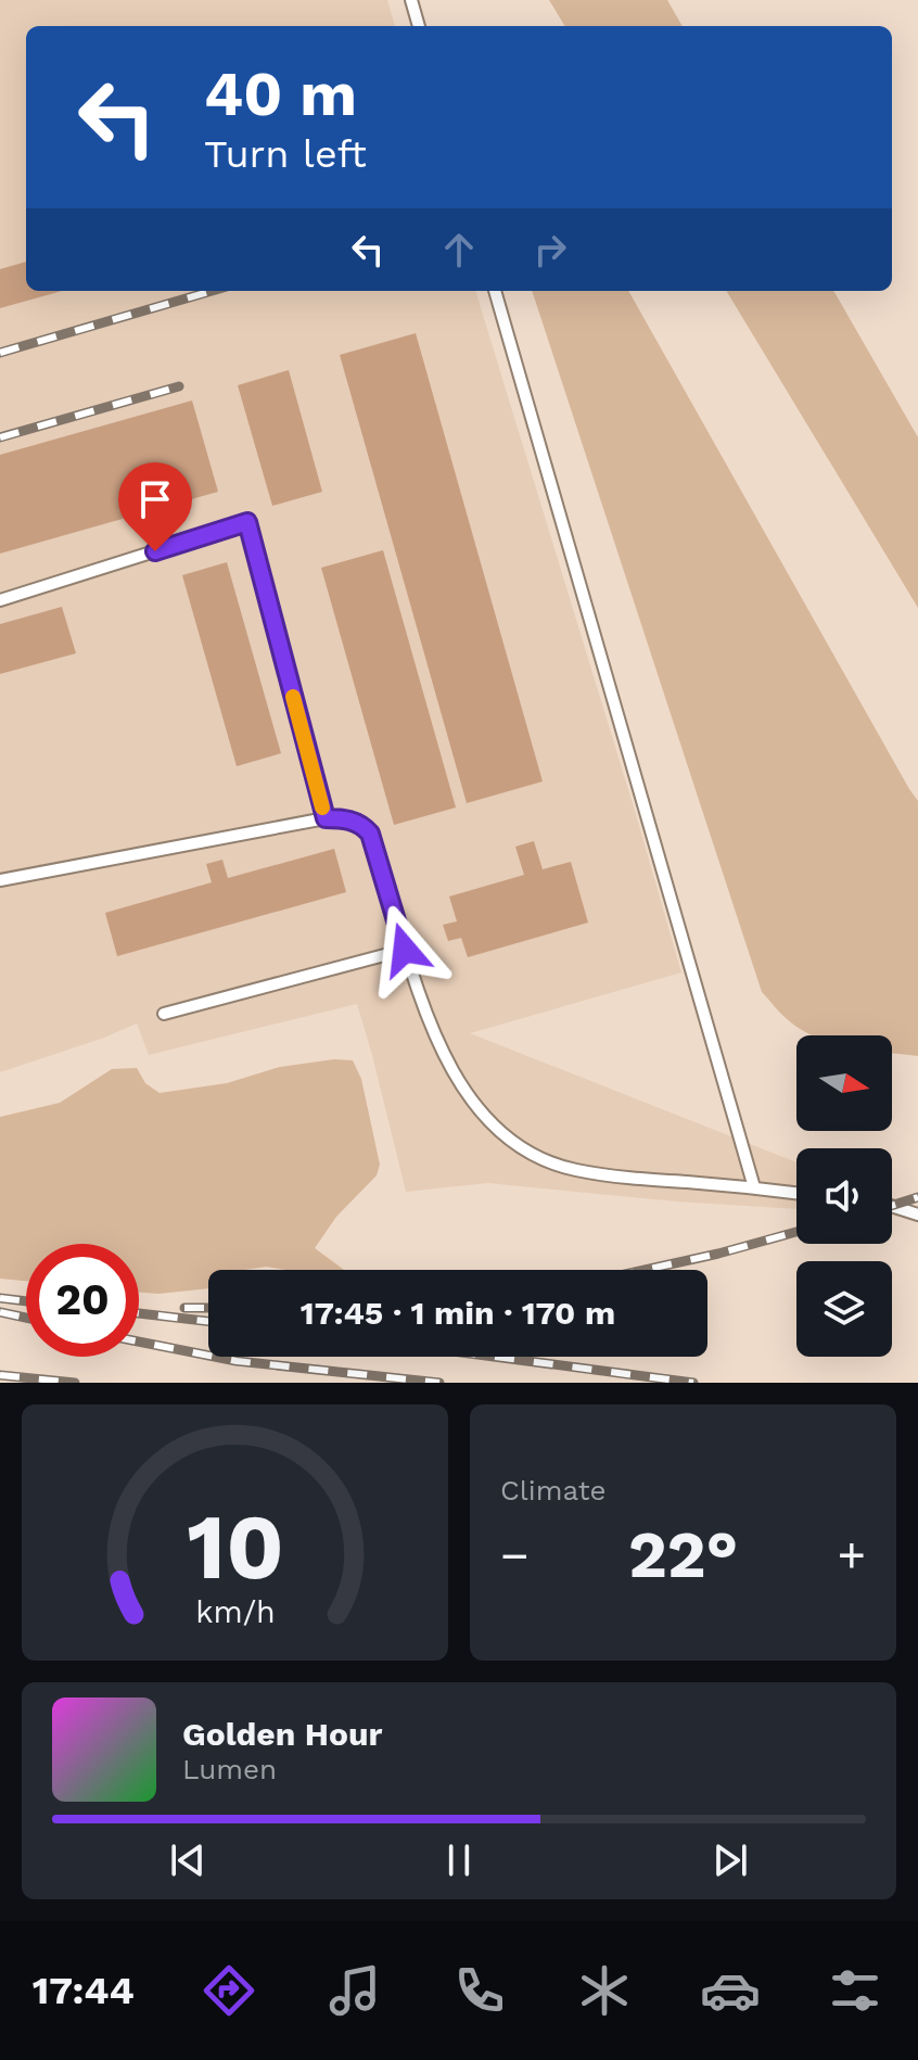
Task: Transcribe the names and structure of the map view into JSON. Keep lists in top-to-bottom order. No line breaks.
{"north":"right","page":{"turn":["40 m","Turn left"],"limit":"20","trip":"17:45 · 1 min · 170 m","tile":"Climate","heat":["−","22°","+"],"song":["Golden Hour","Lumen"],"tabs":"17:44","gauge":["10","km/h"]}}
